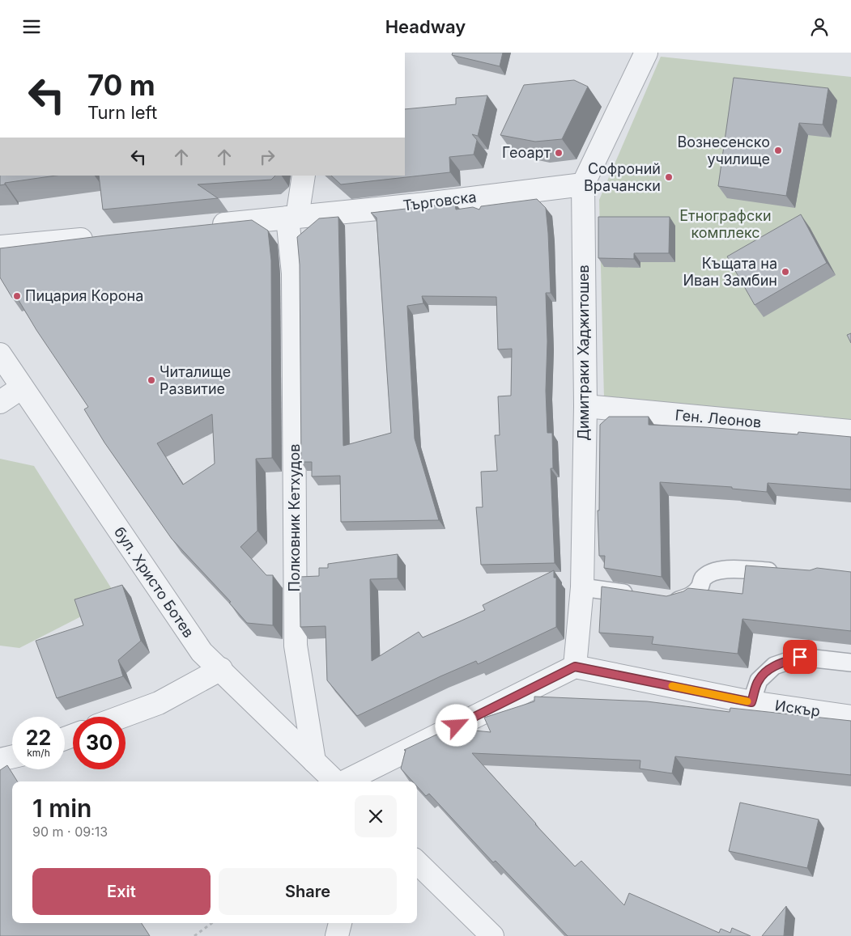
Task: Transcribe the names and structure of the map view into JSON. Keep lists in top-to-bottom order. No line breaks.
{"streets":{"street":["Търговска","Димитраки Хаджитошев","Ген. Леонов","Полковник Кетхудов","бул. Христо Ботев","Искър"]},"crossings":[["Търговска","Димитраки Хаджитошев"],["Търговска","Полковник Кетхудов"],["Димитраки Хаджитошев","Ген. Леонов"],["Димитраки Хаджитошев","Искър"],["Полковник Кетхудов","бул. Христо Ботев"]],"parks":["Етнографски комплекс"],"places":["Вознесенско училище","Геоарт","Софроний Врачански","Къщата на Иван Замбин","Пицария Корона","Читалище Развитие"],"page":{"header":"Headway","turn":["70 m","Turn left"],"speed":"22 km/h","limit":"30","heading":["1 min","90 m · 09:13"],"buttons":["Exit","Share"]}}
